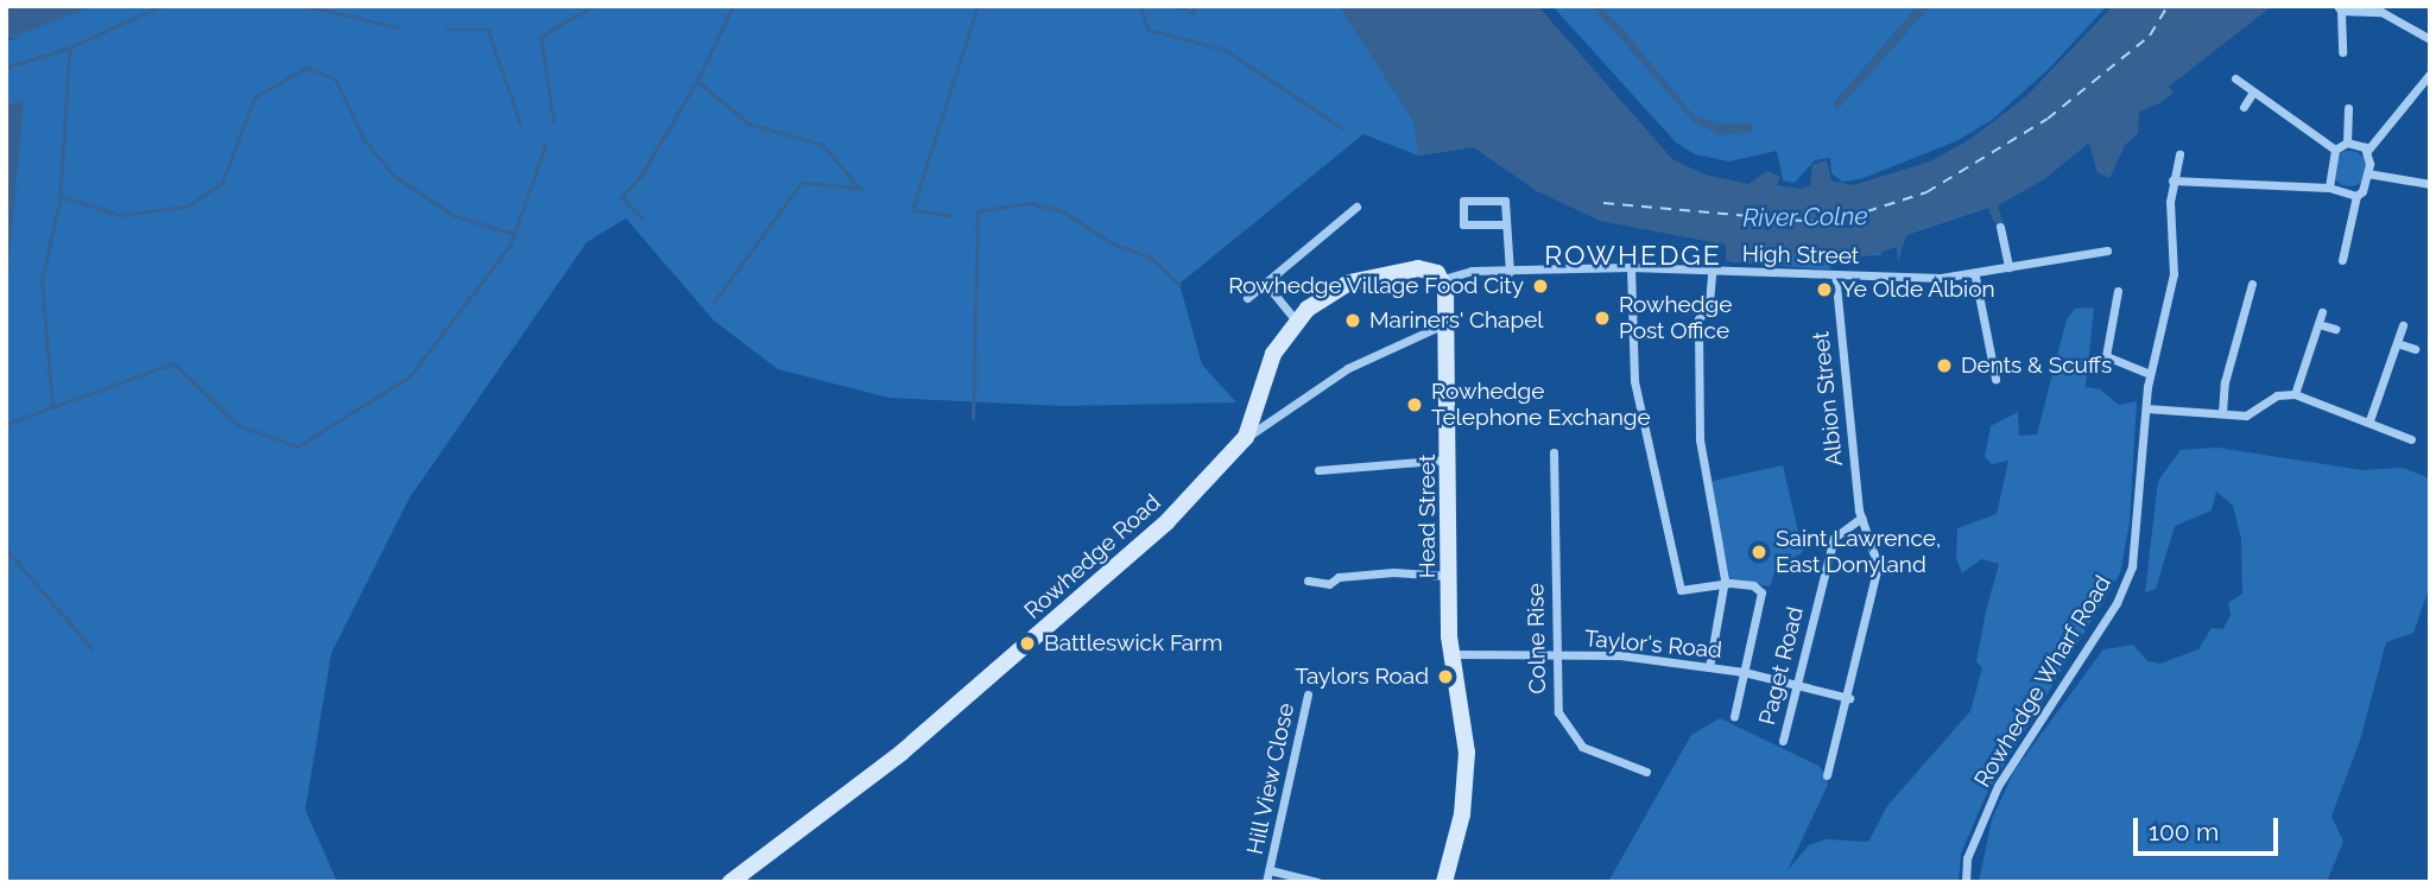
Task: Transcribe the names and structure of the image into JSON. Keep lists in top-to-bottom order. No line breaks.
{"streets":{"street":["High Street","Albion Street","Head Street","Rowhedge Road","Colne Rise","Taylor's Road","Paget Road","Rowhedge Wharf Road","Hill View Close"]},"crossings":[["High Street","Albion Street"],["High Street","Head Street"],["High Street","Rowhedge Road"],["Albion Street","Taylor's Road"],["Albion Street","Paget Road"],["Head Street","Rowhedge Road"],["Head Street","Taylor's Road"],["Colne Rise","Taylor's Road"],["Taylor's Road","Paget Road"]],"districts":["ROWHEDGE"],"water":["River Colne"],"places":["Rowhedge Village Food City","Ye Olde Albion","Rowhedge Post Office","Mariners' Chapel","Dents & Scuffs","Rowhedge Telephone Exchange","Saint Lawrence, East Donyland","Battleswick Farm","Taylors Road"],"scale_bar":"100 m"}
